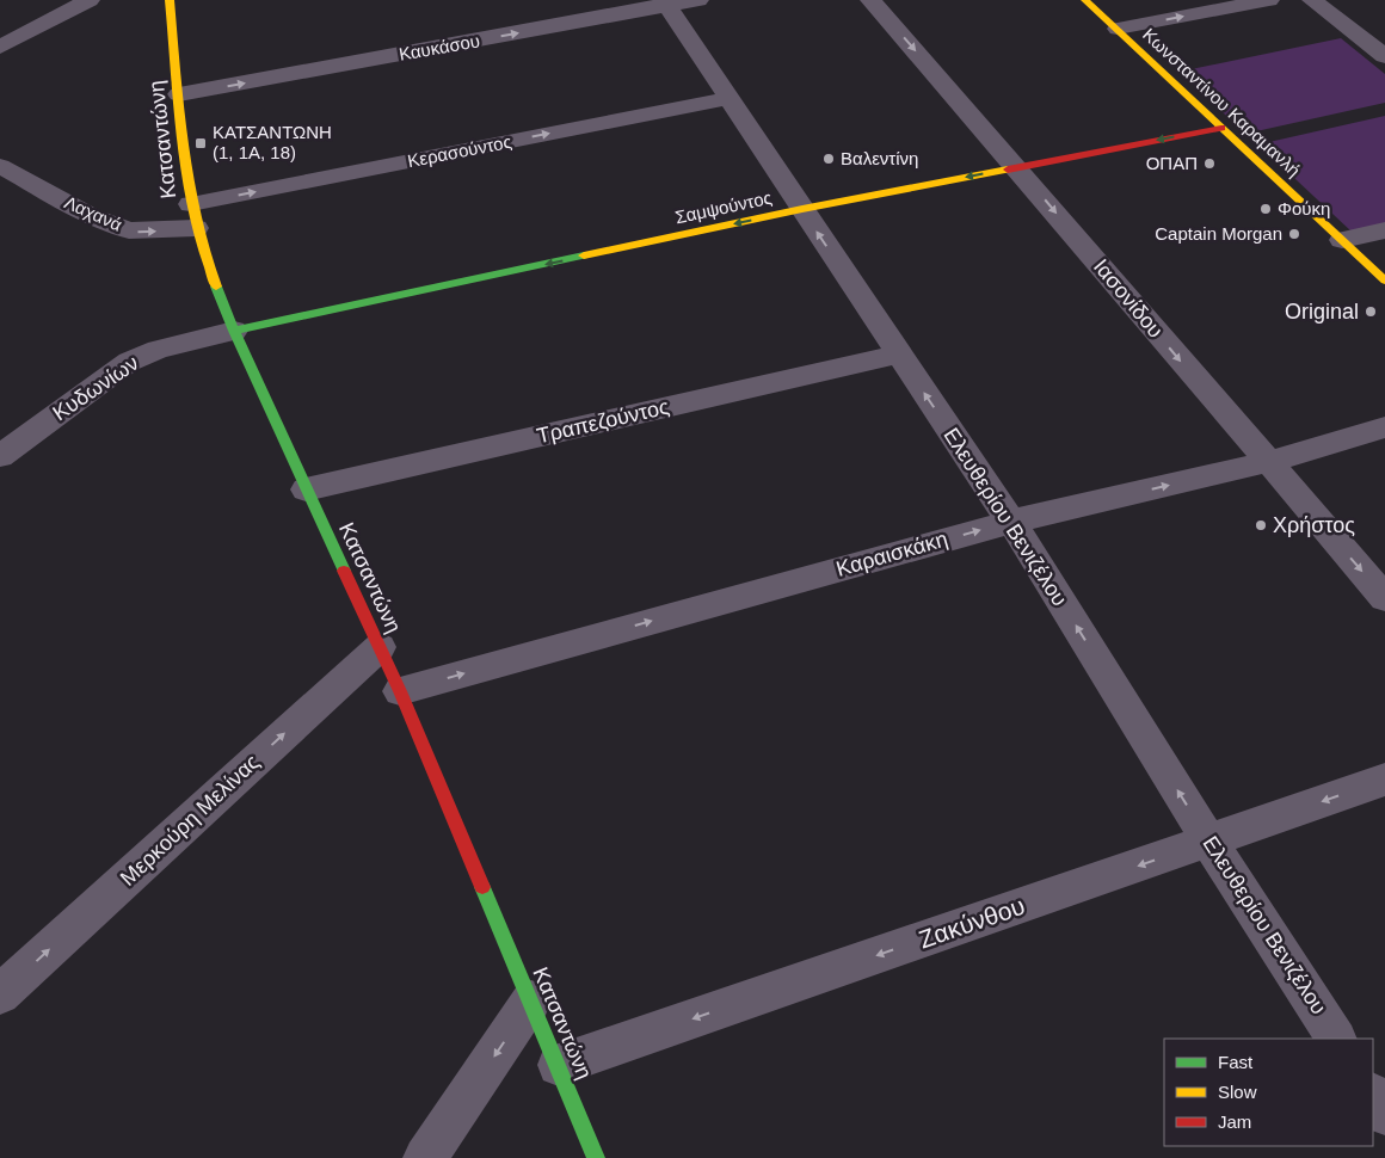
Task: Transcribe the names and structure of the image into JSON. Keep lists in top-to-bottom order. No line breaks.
{"streets":{"street":["Καυκάσου","Κωνσταντίνου Καραμανλή","Κατσαντώνη","Κερασούντος","Σαμψούντος","Λαχανά","Ιασoνίδου","Κυδωνίων","Τραπεζούντος","Ελευθερίου Βενιζέλου","Καραισκάκη","Μερκούρη Μελίνας","Ζακύνθου"]},"crossings":[["Καυκάσου","Κατσαντώνη"],["Καυκάσου","Ελευθερίου Βενιζέλου"],["Κωνσταντίνου Καραμανλή","Σαμψούντος"],["Κατσαντώνη","Κερασούντος"],["Κατσαντώνη","Σαμψούντος"],["Κατσαντώνη","Λαχανά"],["Κατσαντώνη","Κυδωνίων"],["Κατσαντώνη","Τραπεζούντος"],["Κατσαντώνη","Καραισκάκη"],["Κατσαντώνη","Μερκούρη Μελίνας"],["Κατσαντώνη","Ζακύνθου"],["Κερασούντος","Λαχανά"],["Κερασούντος","Ελευθερίου Βενιζέλου"],["Σαμψούντος","Ιασoνίδου"],["Σαμψούντος","Κυδωνίων"],["Σαμψούντος","Ελευθερίου Βενιζέλου"],["Ιασoνίδου","Καραισκάκη"],["Τραπεζούντος","Ελευθερίου Βενιζέλου"],["Ελευθερίου Βενιζέλου","Καραισκάκη"],["Ελευθερίου Βενιζέλου","Ζακύνθου"]],"one_way":["Καυκάσου","Κερασούντος","Σαμψούντος","Λαχανά","Ιασoνίδου","Ελευθερίου Βενιζέλου","Καραισκάκη","Μερκούρη Μελίνας","Ζακύνθου"],"places":{"transit":["ΚΑΤΣΑΝΤΩΝΗ (1, 1Α, 18)"],"other":["Βαλεντίνη","ΟΠΑΠ","Φούκη","Captain Morgan","Original","Χρήστος"]},"legend":["Fast","Slow","Jam"]}
